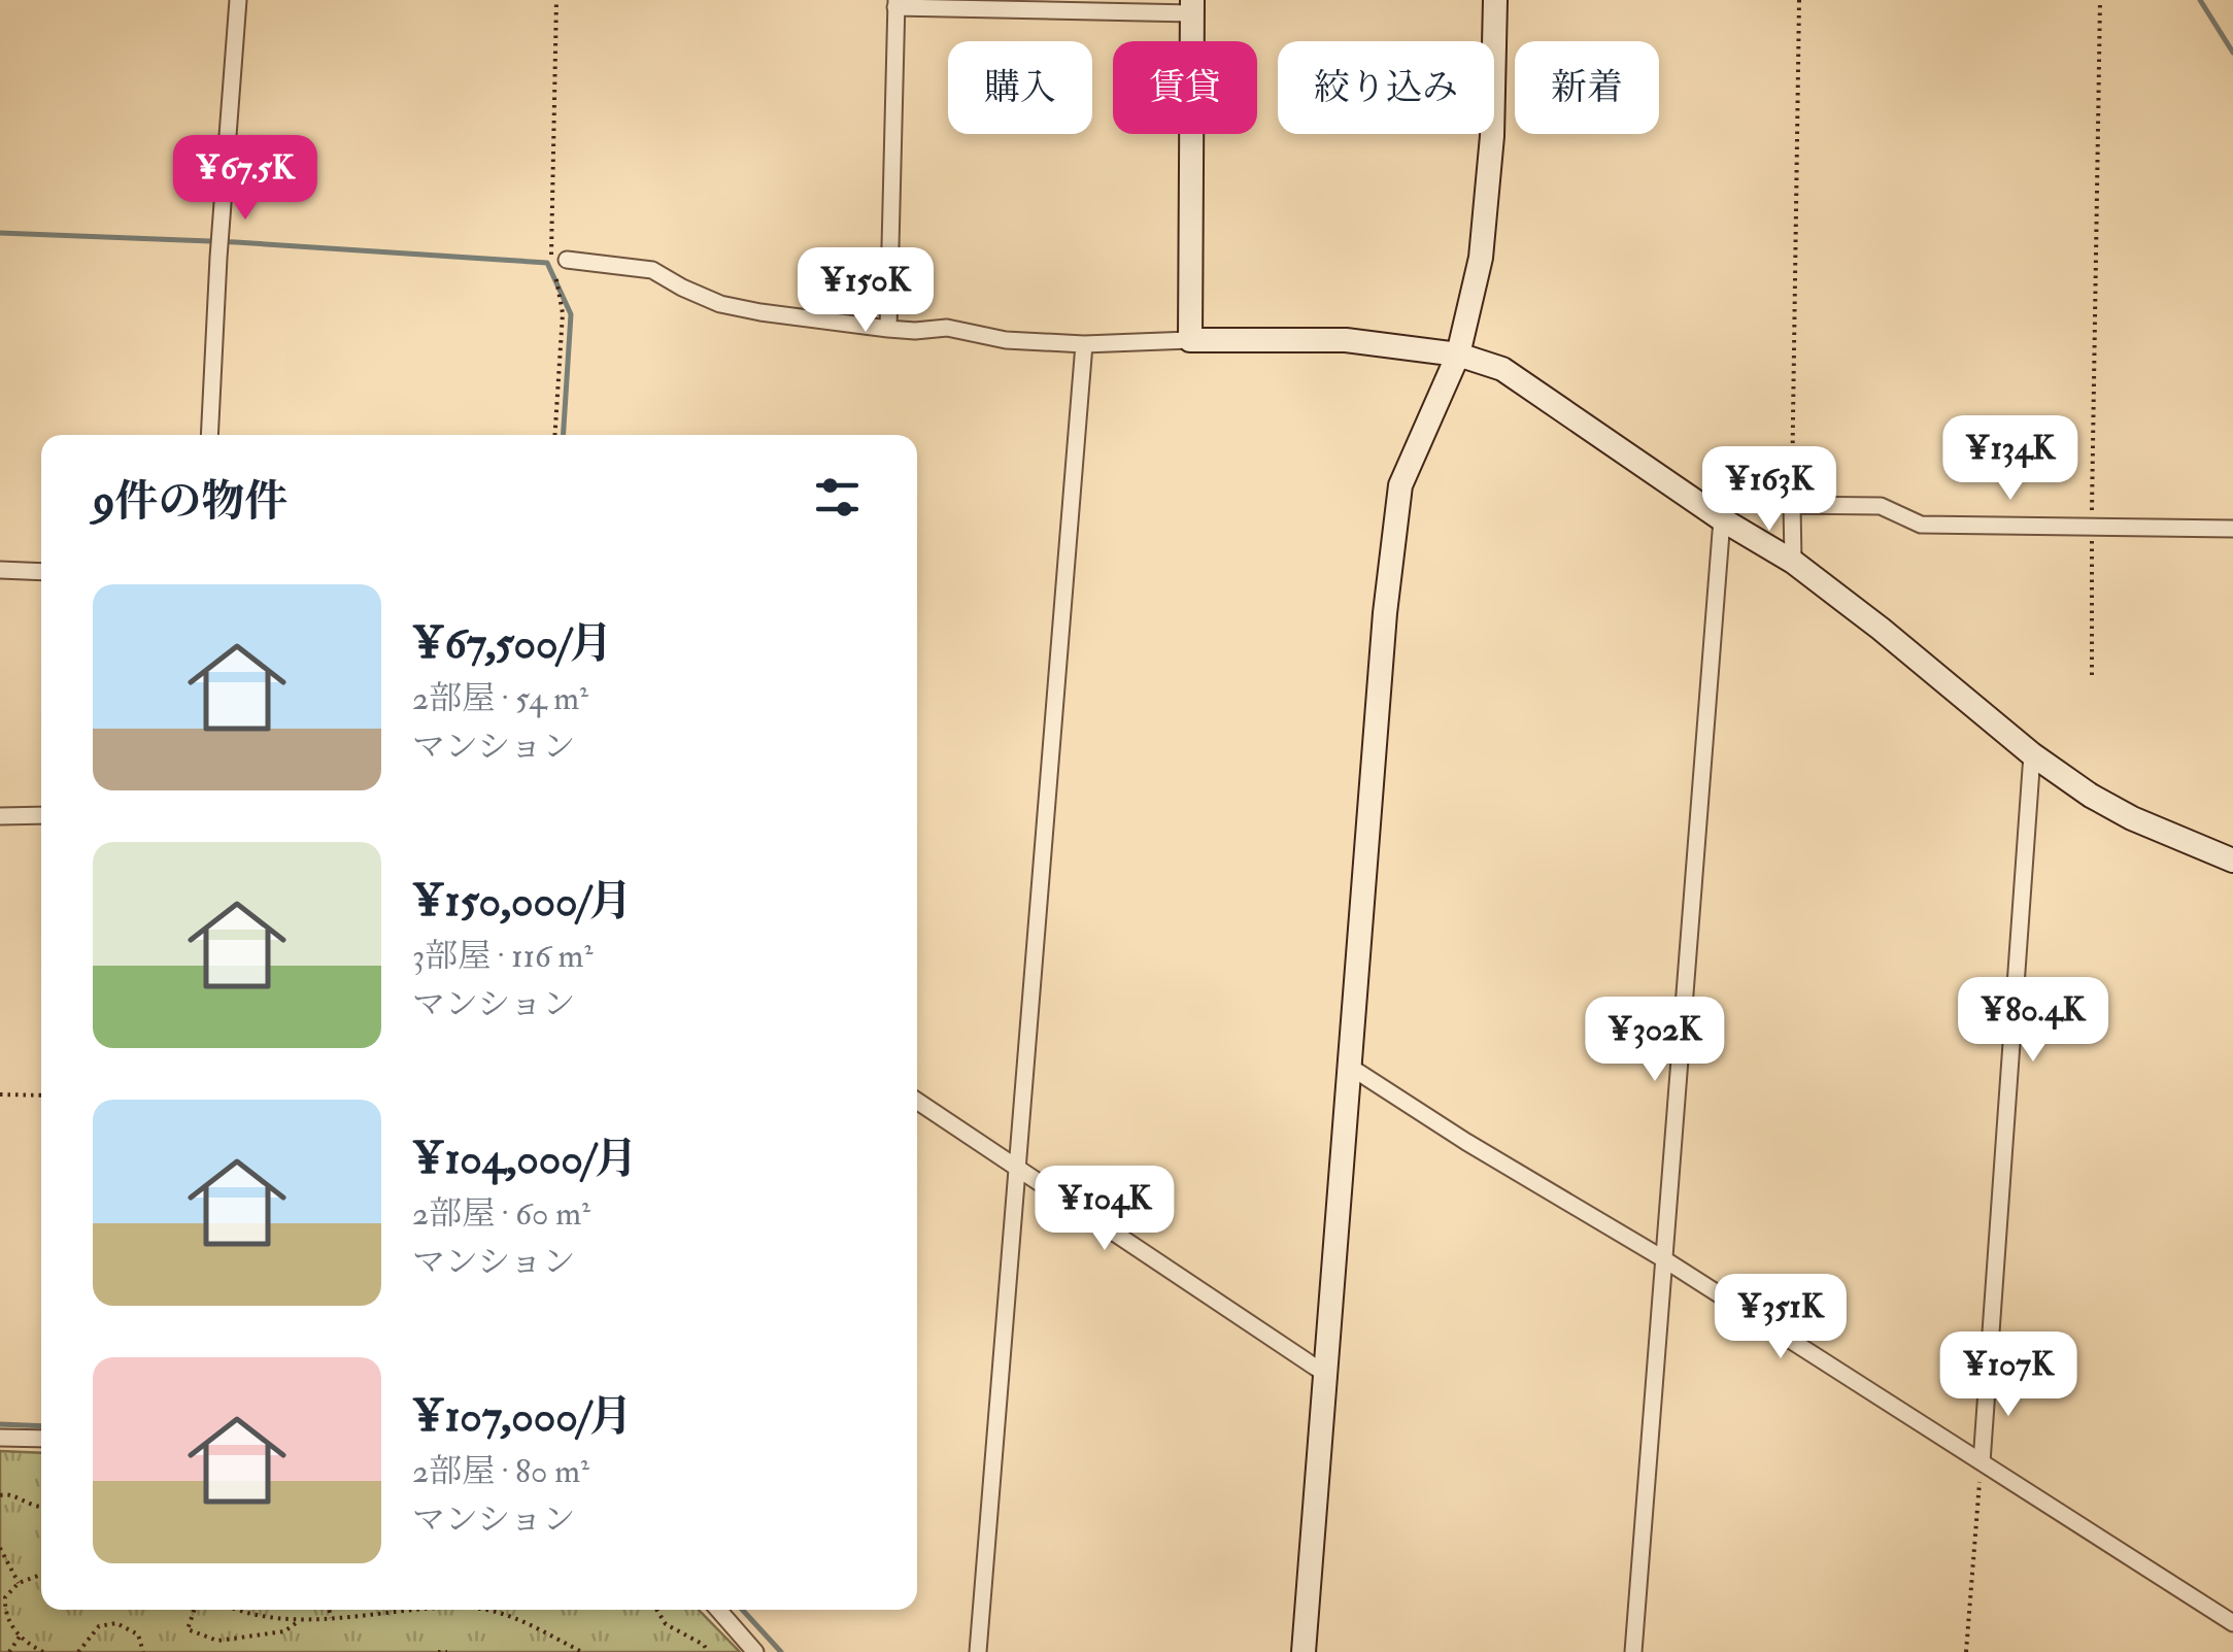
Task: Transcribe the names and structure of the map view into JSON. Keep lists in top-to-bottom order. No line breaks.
{"page":{"chip":["購入","賃貸","絞り込み","新着"],"price":["¥67.5K","¥150K","¥134K","¥163K","¥80.4K","¥302K","¥104K","¥351K","¥107K"],"heading":"9件の物件","list":[{"name":"¥67,500/月","note":"2部屋 · 54 m² · マンション"},{"name":"¥150,000/月","note":"3部屋 · 116 m² · マンション"},{"name":"¥104,000/月","note":"2部屋 · 60 m² · マンション"},{"name":"¥107,000/月","note":"2部屋 · 80 m² · マンション"}]}}
